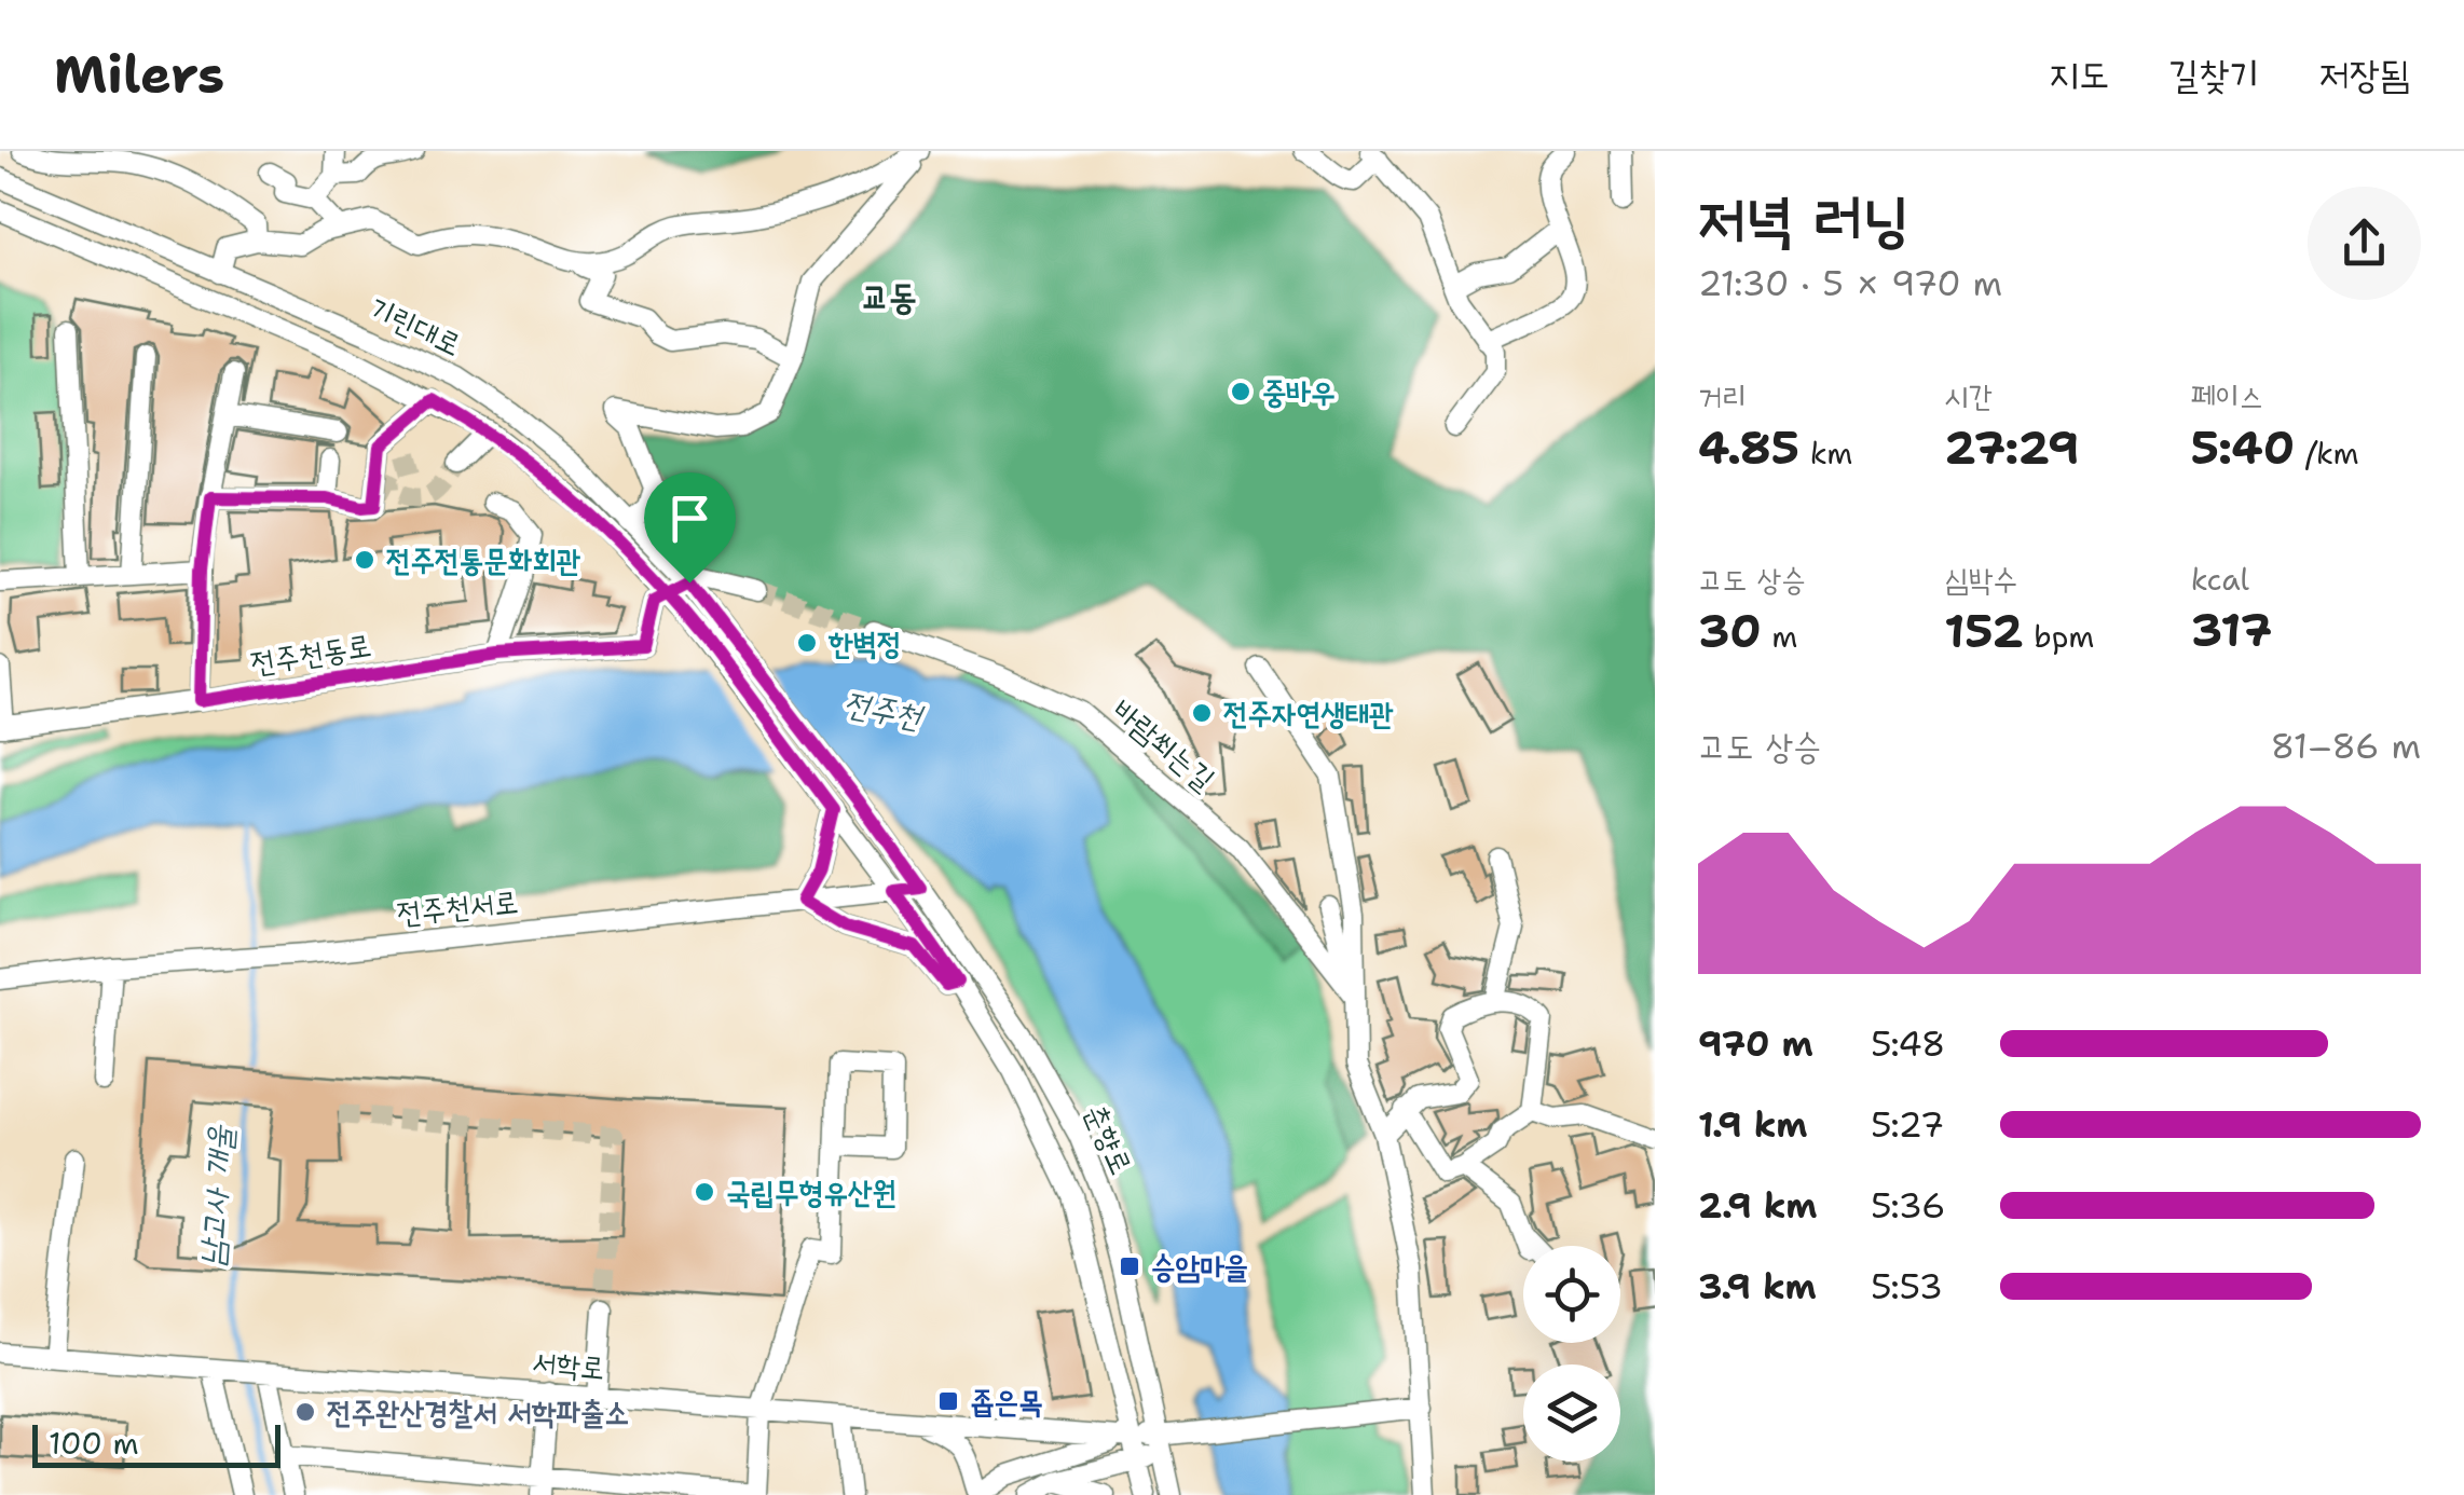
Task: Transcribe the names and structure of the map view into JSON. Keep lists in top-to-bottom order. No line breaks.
{"streets":{"street":["기린대로","전주천동로","바람쐬는길","전주천서로","춘향로","서학로"]},"crossings":[["기린대로","전주천동로"],["기린대로","춘향로"],["전주천서로","춘향로"],["춘향로","서학로"]],"districts":["교동"],"water":["전주천","남고사 개울"],"places":{"other":["중바우","전주전통문화회관","한벽정","전주자연생태관","국립무형유산원","전주완산경찰서 서학파출소"],"transit":["승암마을","좁은목"]},"scale_bar":"100 m","page":{"header":"Milers","nav":["지도","길찾기","저장됨"],"heading":["저녁 러닝","21:30 · 5 × 970 m"],"stats":[["거리","4.85 km"],["시간","27:29"],["페이스","5:40 /km"],["고도 상승","30 m"],["심박수","152 bpm"],["kcal","317"]],"chart":["고도 상승","81–86 m"],"list":[{"name":"970 m","note":"5:48"},{"name":"1.9 km","note":"5:27"},{"name":"2.9 km","note":"5:36"},{"name":"3.9 km","note":"5:53"}],"scale":"100 m"}}
